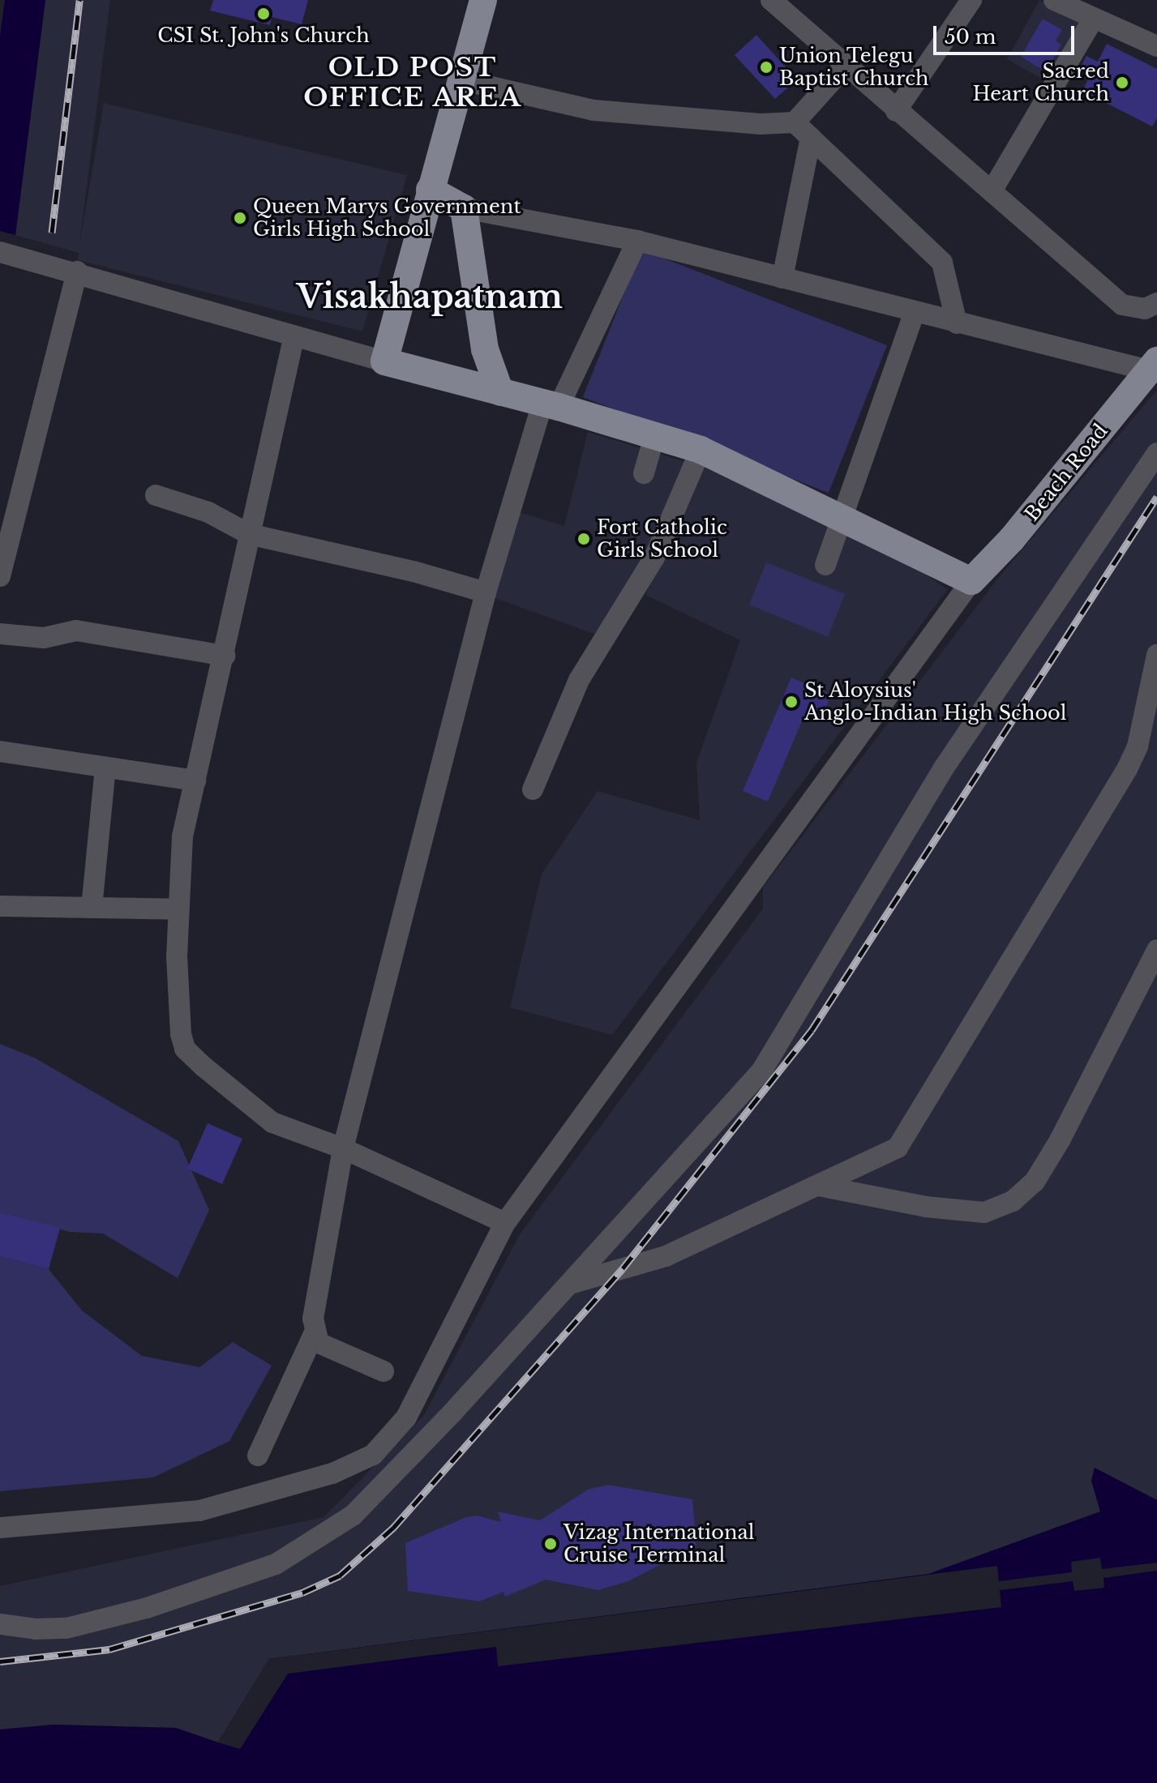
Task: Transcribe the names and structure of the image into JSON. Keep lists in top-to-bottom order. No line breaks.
{"streets":{"main road":["Beach Road"]},"districts":["OLD POST OFFICE AREA","Visakhapatnam"],"places":["CSI St. John's Church","Union Telegu Baptist Church","Sacred Heart Church","Queen Marys Government Girls High School","Fort Catholic Girls School","St Aloysius' Anglo-Indian High School","Vizag International Cruise Terminal"],"scale_bar":"50 m"}
